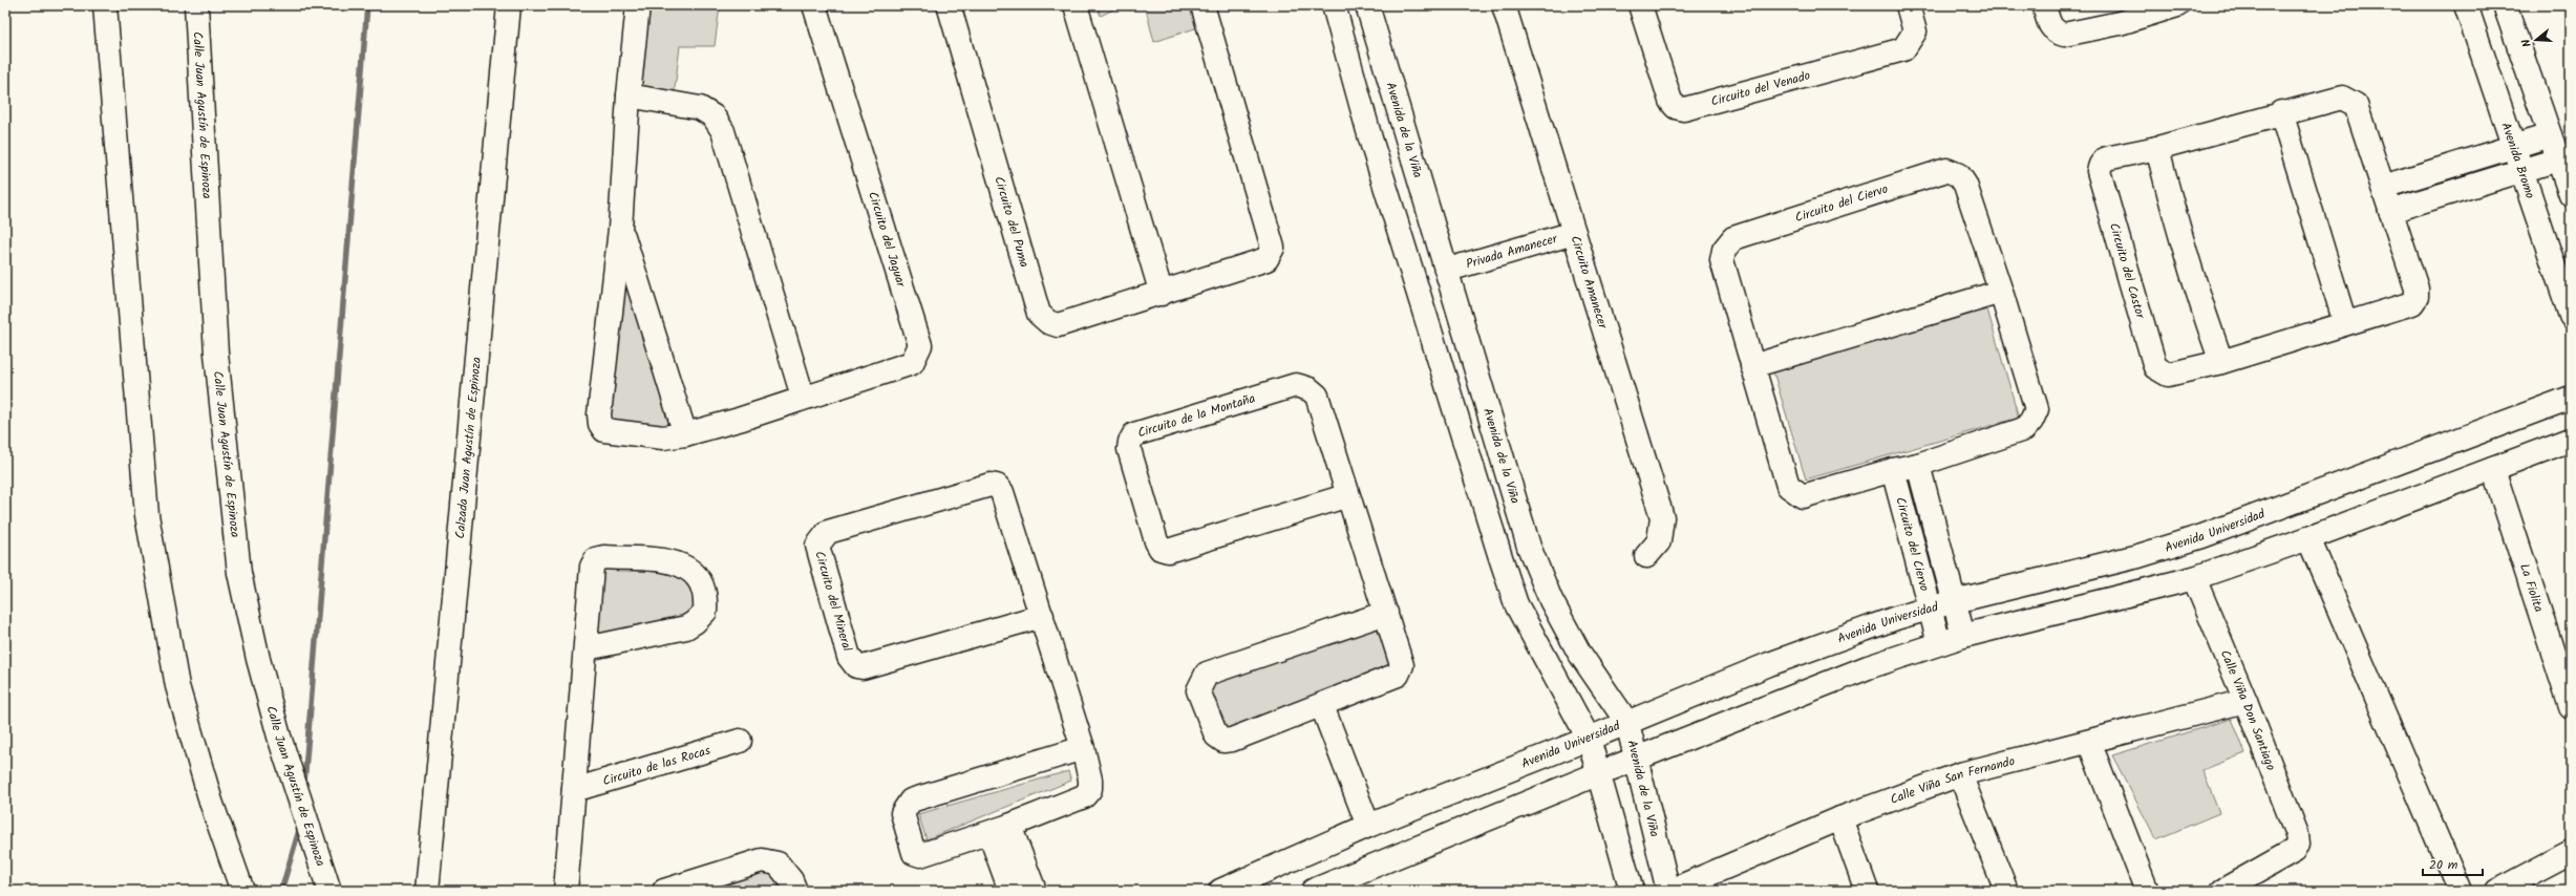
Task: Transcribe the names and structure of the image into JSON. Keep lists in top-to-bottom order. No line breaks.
{"streets":{"street":["Circuito del Venado","Calle Juan Agustín de Espinoza","Avenida de la Viña","Avenida Bromo","Circuito del Ciervo","Circuito del Puma","Circuito del Jaguar","Privada Amanecer","Circuito del Castor","Circuito Amanecer","Circuito de la Montaña","Calzada Juan Agustín de Espinoza","Avenida Universidad","La Fiolita","Circuito del Mineral","Calle Viña Don Santiago","Circuito de las Rocas","Calle Viña San Fernando"]},"crossings":[["Avenida de la Viña","Privada Amanecer"],["Avenida de la Viña","Avenida Universidad"],["Avenida de la Viña","Calle Viña San Fernando"],["Circuito del Ciervo","Avenida Universidad"],["Privada Amanecer","Circuito Amanecer"],["Calle Viña Don Santiago","Calle Viña San Fernando"]],"scale_bar":"20 m","north":"left"}
